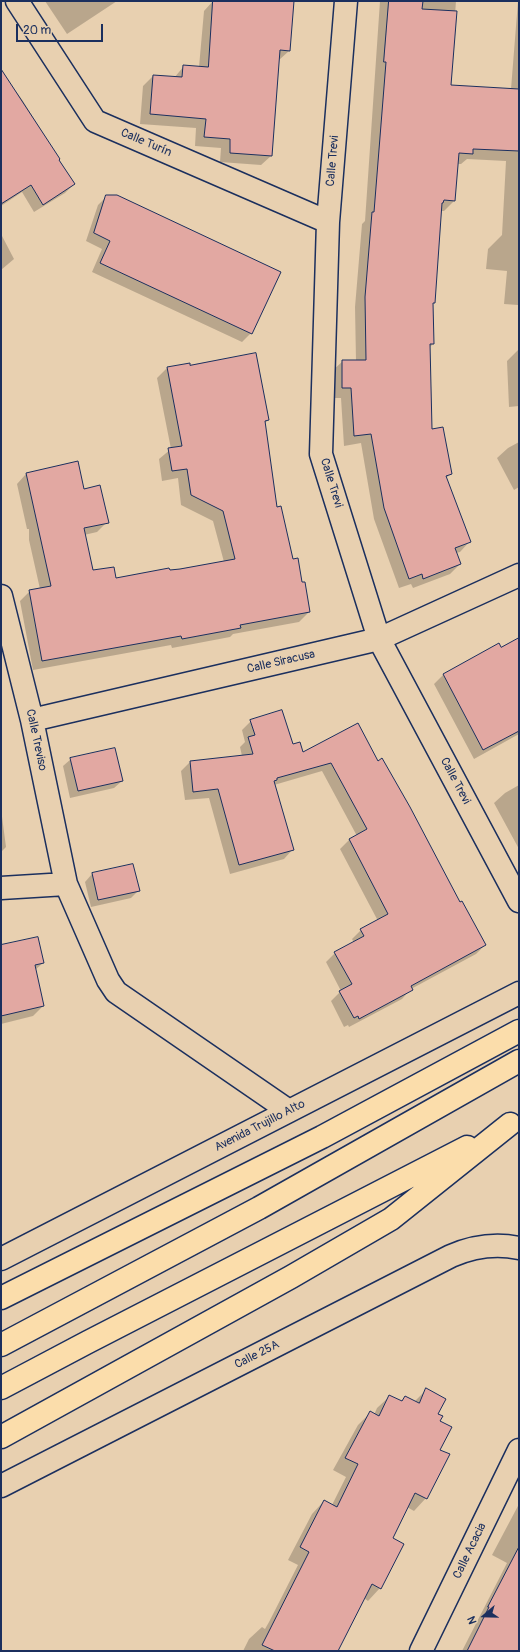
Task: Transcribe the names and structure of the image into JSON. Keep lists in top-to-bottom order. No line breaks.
{"streets":{"street":["Calle Turín","Calle Trevi","Calle Siracusa","Calle Treviso","Avenida Trujillo Alto","Calle 25A","Calle Acacia"]},"crossings":[["Calle Turín","Calle Trevi"],["Calle Trevi","Calle Siracusa"],["Calle Siracusa","Calle Treviso"],["Calle Treviso","Avenida Trujillo Alto"]],"scale_bar":"20 m","north":"left"}
